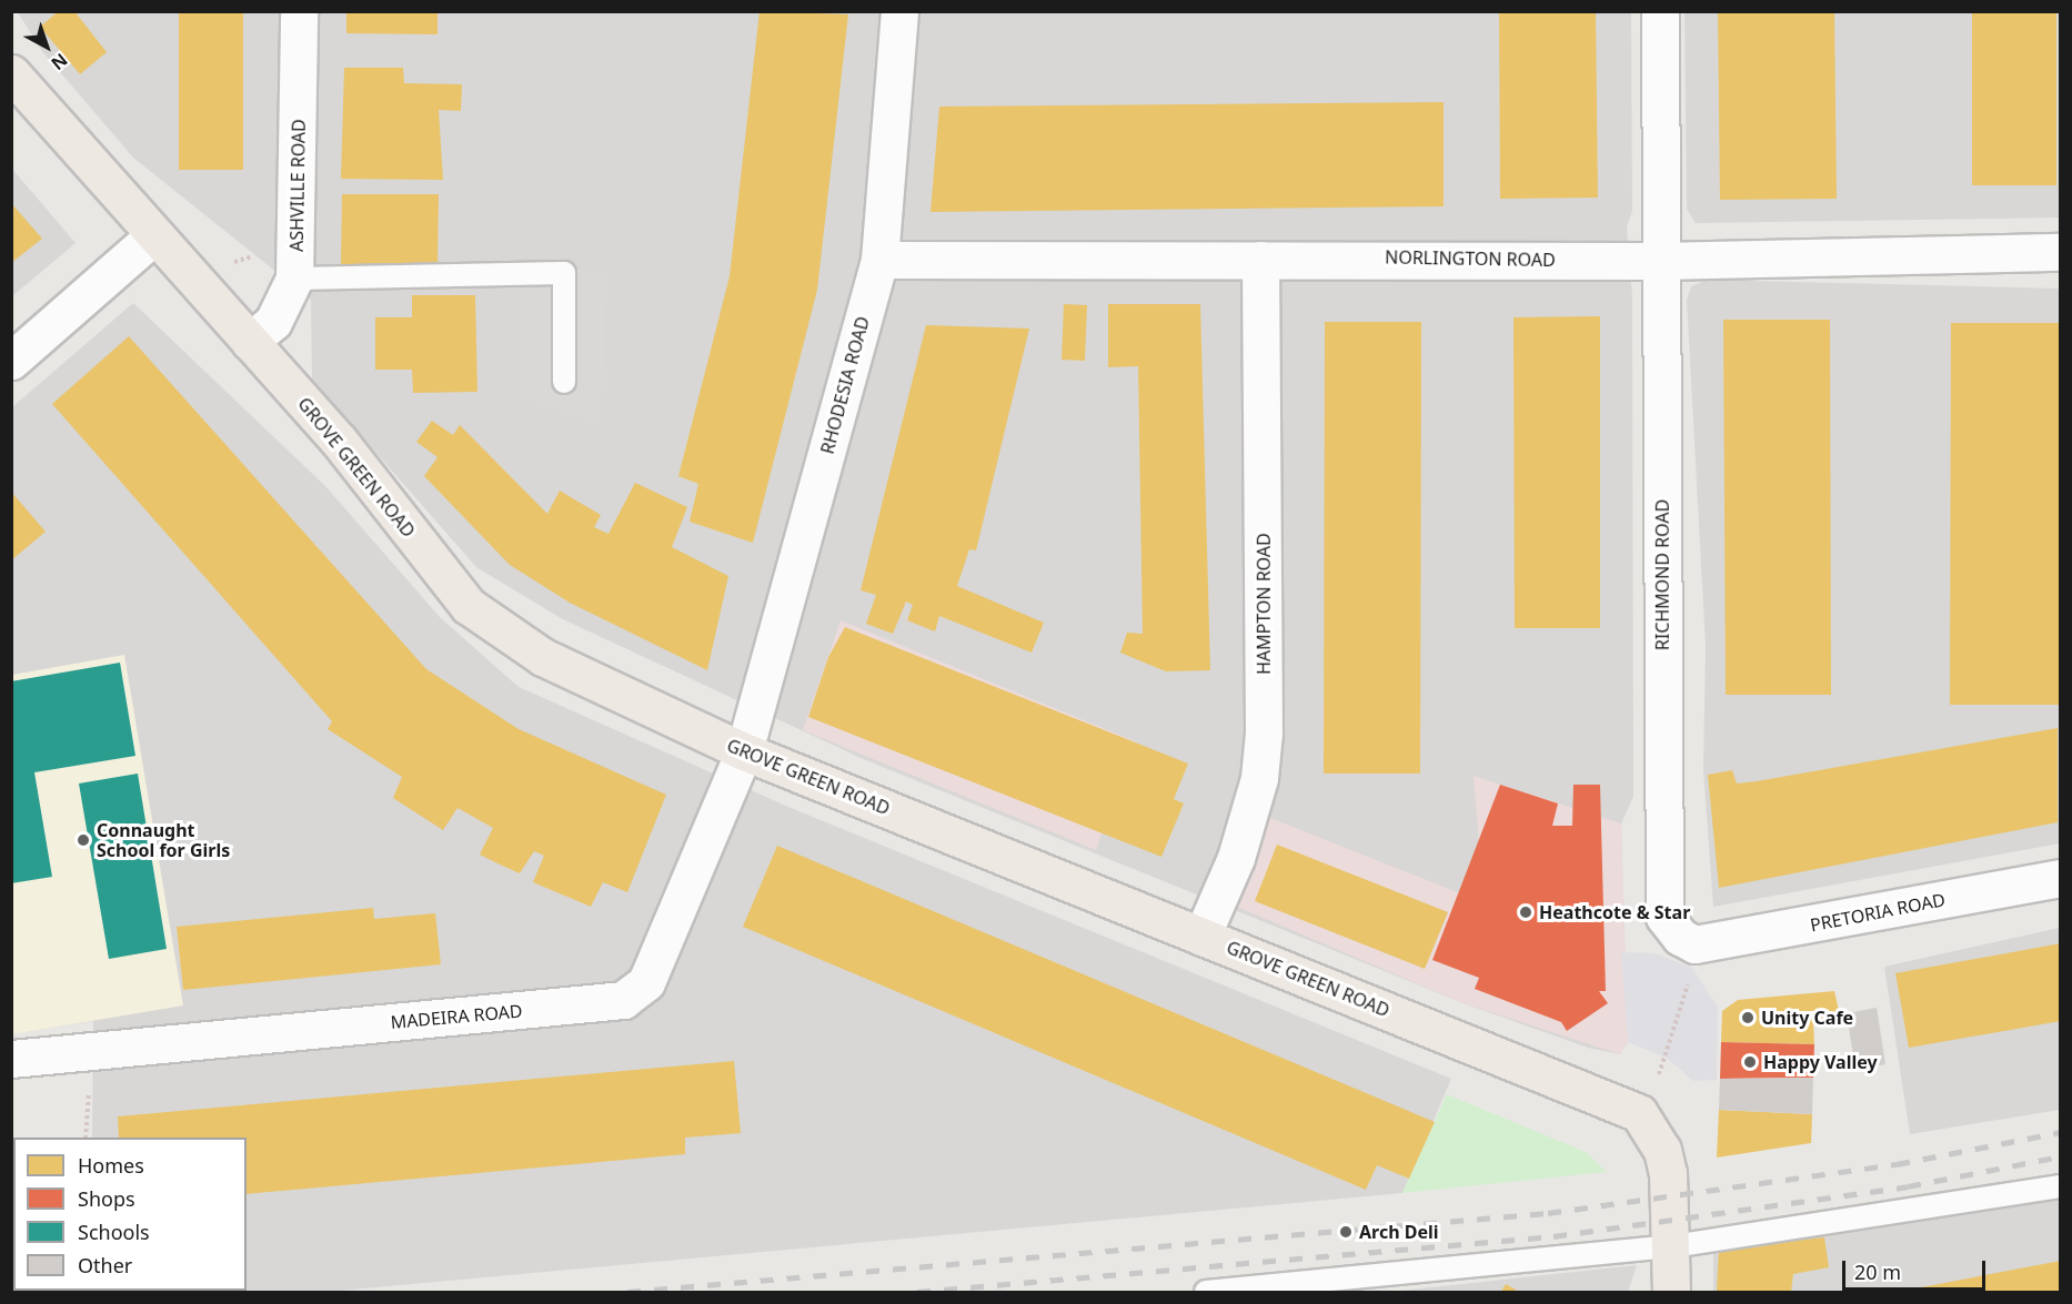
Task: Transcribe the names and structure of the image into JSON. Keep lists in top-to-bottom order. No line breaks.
{"streets":{"main road":["GROVE GREEN ROAD"],"street":["ASHVILLE ROAD","NORLINGTON ROAD","RHODESIA ROAD","RICHMOND ROAD","HAMPTON ROAD","PRETORIA ROAD","MADEIRA ROAD"]},"crossings":[["ASHVILLE ROAD","GROVE GREEN ROAD"],["NORLINGTON ROAD","RHODESIA ROAD"],["NORLINGTON ROAD","RICHMOND ROAD"],["NORLINGTON ROAD","HAMPTON ROAD"],["RHODESIA ROAD","GROVE GREEN ROAD"],["RHODESIA ROAD","MADEIRA ROAD"],["GROVE GREEN ROAD","HAMPTON ROAD"],["GROVE GREEN ROAD","MADEIRA ROAD"],["RICHMOND ROAD","PRETORIA ROAD"]],"places":["Connaught School for Girls","Heathcote & Star","Unity Cafe","Happy Valley","Arch Deli"],"legend":["Homes","Shops","Schools","Other"],"scale_bar":"20 m","north":"bottom right"}
